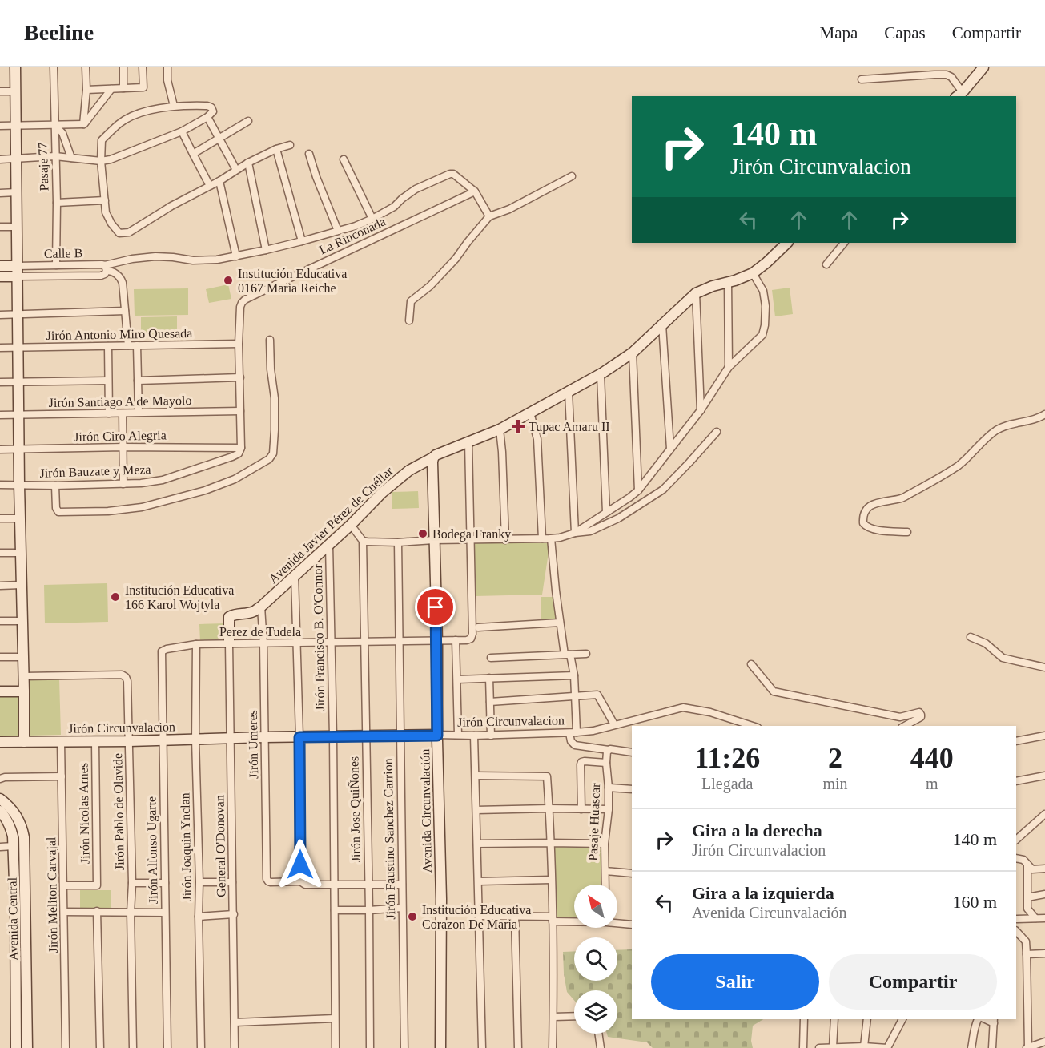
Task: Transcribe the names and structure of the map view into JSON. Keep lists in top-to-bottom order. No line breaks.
{"streets":{"street":["Pasaje 77","La Rinconada","Calle B","Jirón Antonio Miro Quesada","Jirón Santiago A de Mayolo","Jirón Ciro Alegria","Jirón Bauzate y Meza","Avenida Javier Pérez de Cuéllar","Perez de Tudela","Jirón Francisco B. O'Connor","Jirón Circunvalacion","Jirón Umeres","Jirón Jose QuiÑones","Avenida Circunvalación","Jirón Pablo de Olavide","Jirón Nicolas Arnes","Pasaje Huascar","Jirón Faustino Sanchez Carrion","General O'Donovan","Jirón Joaquin Ynclan","Jirón Alfonso Ugarte","Jirón Meliton Carvajal","Avenida Central"]},"crossings":[["Pasaje 77","Calle B"],["La Rinconada","Jirón Antonio Miro Quesada"],["La Rinconada","Jirón Santiago A de Mayolo"],["La Rinconada","Jirón Ciro Alegria"],["La Rinconada","Jirón Bauzate y Meza"],["Jirón Ciro Alegria","Jirón Bauzate y Meza"],["Avenida Javier Pérez de Cuéllar","Perez de Tudela"],["Avenida Javier Pérez de Cuéllar","Jirón Francisco B. O'Connor"],["Avenida Javier Pérez de Cuéllar","Jirón Umeres"],["Avenida Javier Pérez de Cuéllar","Avenida Circunvalación"],["Avenida Javier Pérez de Cuéllar","General O'Donovan"],["Perez de Tudela","Jirón Francisco B. O'Connor"],["Perez de Tudela","Jirón Umeres"],["Perez de Tudela","Jirón Jose QuiÑones"],["Perez de Tudela","Avenida Circunvalación"],["Perez de Tudela","Jirón Faustino Sanchez Carrion"],["Perez de Tudela","General O'Donovan"],["Perez de Tudela","Jirón Joaquin Ynclan"],["Perez de Tudela","Jirón Alfonso Ugarte"],["Jirón Francisco B. O'Connor","Jirón Circunvalacion"],["Jirón Circunvalacion","Jirón Umeres"],["Jirón Circunvalacion","Jirón Jose QuiÑones"],["Jirón Circunvalacion","Avenida Circunvalación"],["Jirón Circunvalacion","Jirón Pablo de Olavide"],["Jirón Circunvalacion","Jirón Nicolas Arnes"],["Jirón Circunvalacion","Jirón Faustino Sanchez Carrion"],["Jirón Circunvalacion","General O'Donovan"],["Jirón Circunvalacion","Jirón Joaquin Ynclan"],["Jirón Circunvalacion","Jirón Alfonso Ugarte"],["Jirón Circunvalacion","Jirón Meliton Carvajal"],["Jirón Nicolas Arnes","Jirón Meliton Carvajal"]],"places":{"other":["Institución Educativa 0167 Maria Reiche","Bodega Franky","Institución Educativa 166 Karol Wojtyla","Institución Educativa Corazon De Maria"],"health":["Tupac Amaru II"]},"north":"top left","page":{"header":"Beeline","nav":["Mapa","Capas","Compartir"],"turn":["140 m","Jirón Circunvalacion"],"eta":["11:26","Llegada","2","min","440","m"],"list":[{"name":"Gira a la derecha","note":"Jirón Circunvalacion","value":"140 m"},{"name":"Gira a la izquierda","note":"Avenida Circunvalación","value":"160 m"}],"buttons":["Salir","Compartir"]}}
